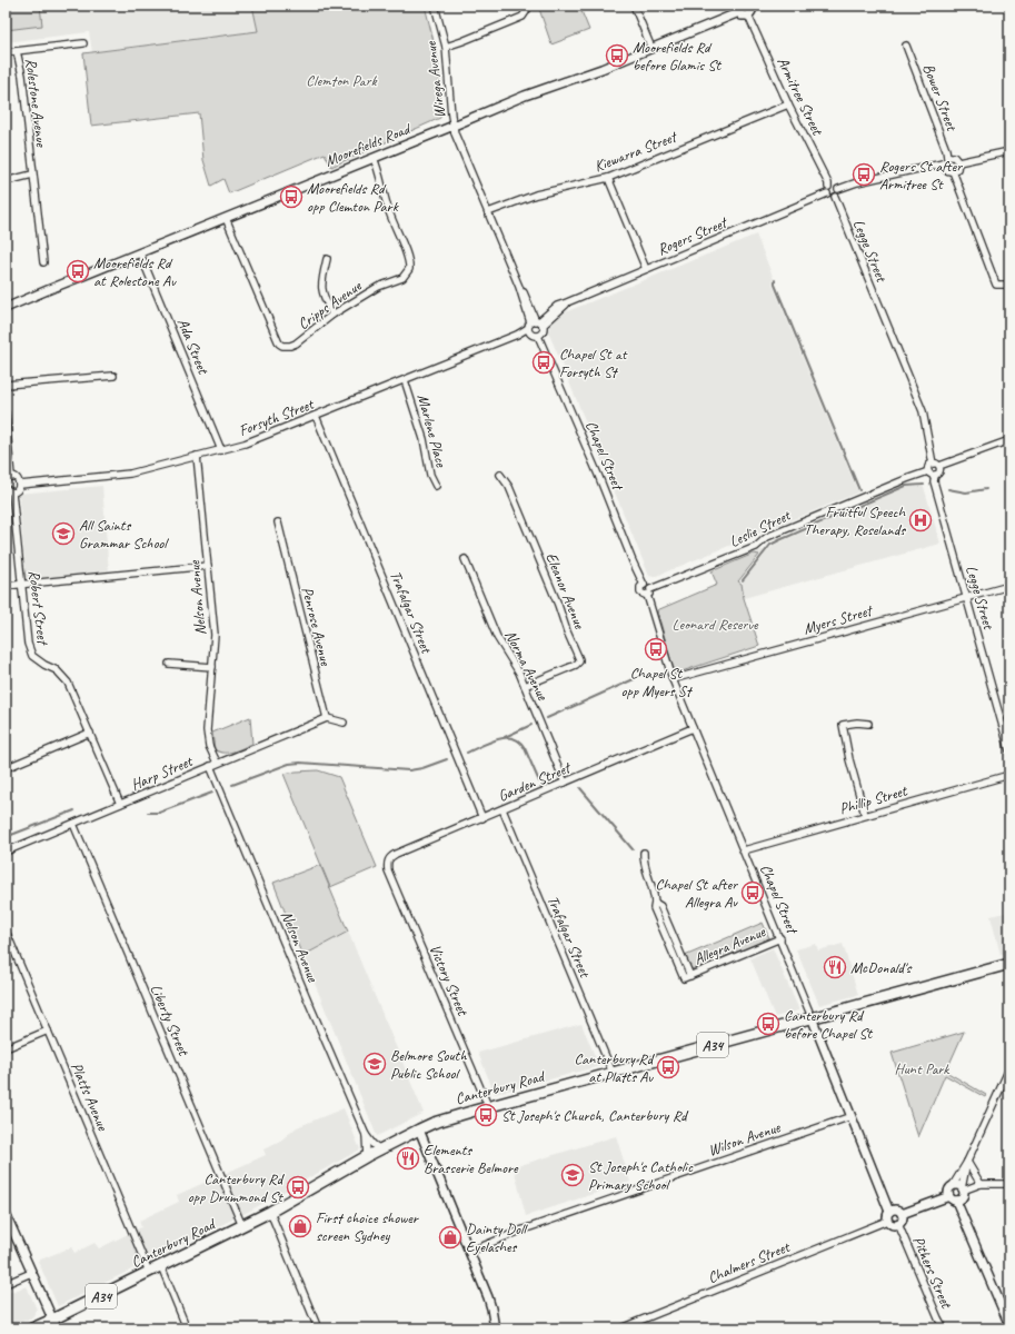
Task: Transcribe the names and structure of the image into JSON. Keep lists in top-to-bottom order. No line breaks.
{"streets":{"highway":["A34","Canterbury Road"],"main road":["Moorefields Road","Chapel Street"],"street":["Wirega Avenue","Armitree Street","Bower Street","Rolestone Avenue","Kiewarra Street","Rogers Street","Legge Street","Cripps Avenue","Ada Street","Forsyth Street","Marlene Place","Leslie Street","Eleanor Avenue","Nelson Avenue","Robert Street","Trafalgar Street","Myers Street","Penrose Avenue","Norma Avenue","Harp Street","Garden Street","Phillip Street","Allegra Avenue","Victory Street","Liberty Street","Platts Avenue","Wilson Avenue","Chalmers Street","Pithers Street"]},"crossings":[["Wirega Avenue","Moorefields Road"],["Armitree Street","Kiewarra Street"],["Armitree Street","Rogers Street"],["Armitree Street","Legge Street"],["Moorefields Road","Cripps Avenue"],["Moorefields Road","Ada Street"],["Rogers Street","Legge Street"],["Rogers Street","Forsyth Street"],["Legge Street","Leslie Street"],["Legge Street","Myers Street"],["Ada Street","Forsyth Street"],["Forsyth Street","Marlene Place"],["Forsyth Street","Nelson Avenue"],["Forsyth Street","Trafalgar Street"],["Chapel Street","Leslie Street"],["Chapel Street","Myers Street"],["Chapel Street","Garden Street"],["Chapel Street","Phillip Street"],["Chapel Street","Allegra Avenue"],["Chapel Street","Canterbury Road"],["Chapel Street","Wilson Avenue"],["Chapel Street","Chalmers Street"],["Chapel Street","Pithers Street"],["Eleanor Avenue","Norma Avenue"],["Nelson Avenue","Harp Street"],["Nelson Avenue","Canterbury Road"],["Robert Street","Harp Street"],["Trafalgar Street","Garden Street"],["Trafalgar Street","Canterbury Road"],["Penrose Avenue","Harp Street"],["Norma Avenue","Garden Street"],["Harp Street","Liberty Street"],["Garden Street","Victory Street"],["Victory Street","Canterbury Road"],["Liberty Street","Canterbury Road"],["Canterbury Road","Platts Avenue"],["Chalmers Street","Pithers Street"]],"parks":["Clemton Park","Leonard Reserve","Hunt Park"],"places":{"bus stop":["Moorefields Rd before Glamis St","Rogers St after Armitree St","Moorefields Rd opp Clemton Park","Moorefields Rd at Rolestone Av","Chapel St at Forsyth St","Chapel St opp Myers St","Chapel St after Allegra Av","Canterbury Rd before Chapel St","Canterbury Rd at Platts Av","St Joseph's Church, Canterbury Rd","Canterbury Rd opp Drummond St"],"hospital":["Fruitful Speech Therapy, Roselands"],"school or university":["All Saints Grammar School","Belmore South Public School","St Joseph's Catholic Primary School"],"restaurant":["McDonald's","Elements Brasserie Belmore"],"shop":["First choice shower screen Sydney","Dainty Doll Eyelashes"]}}
